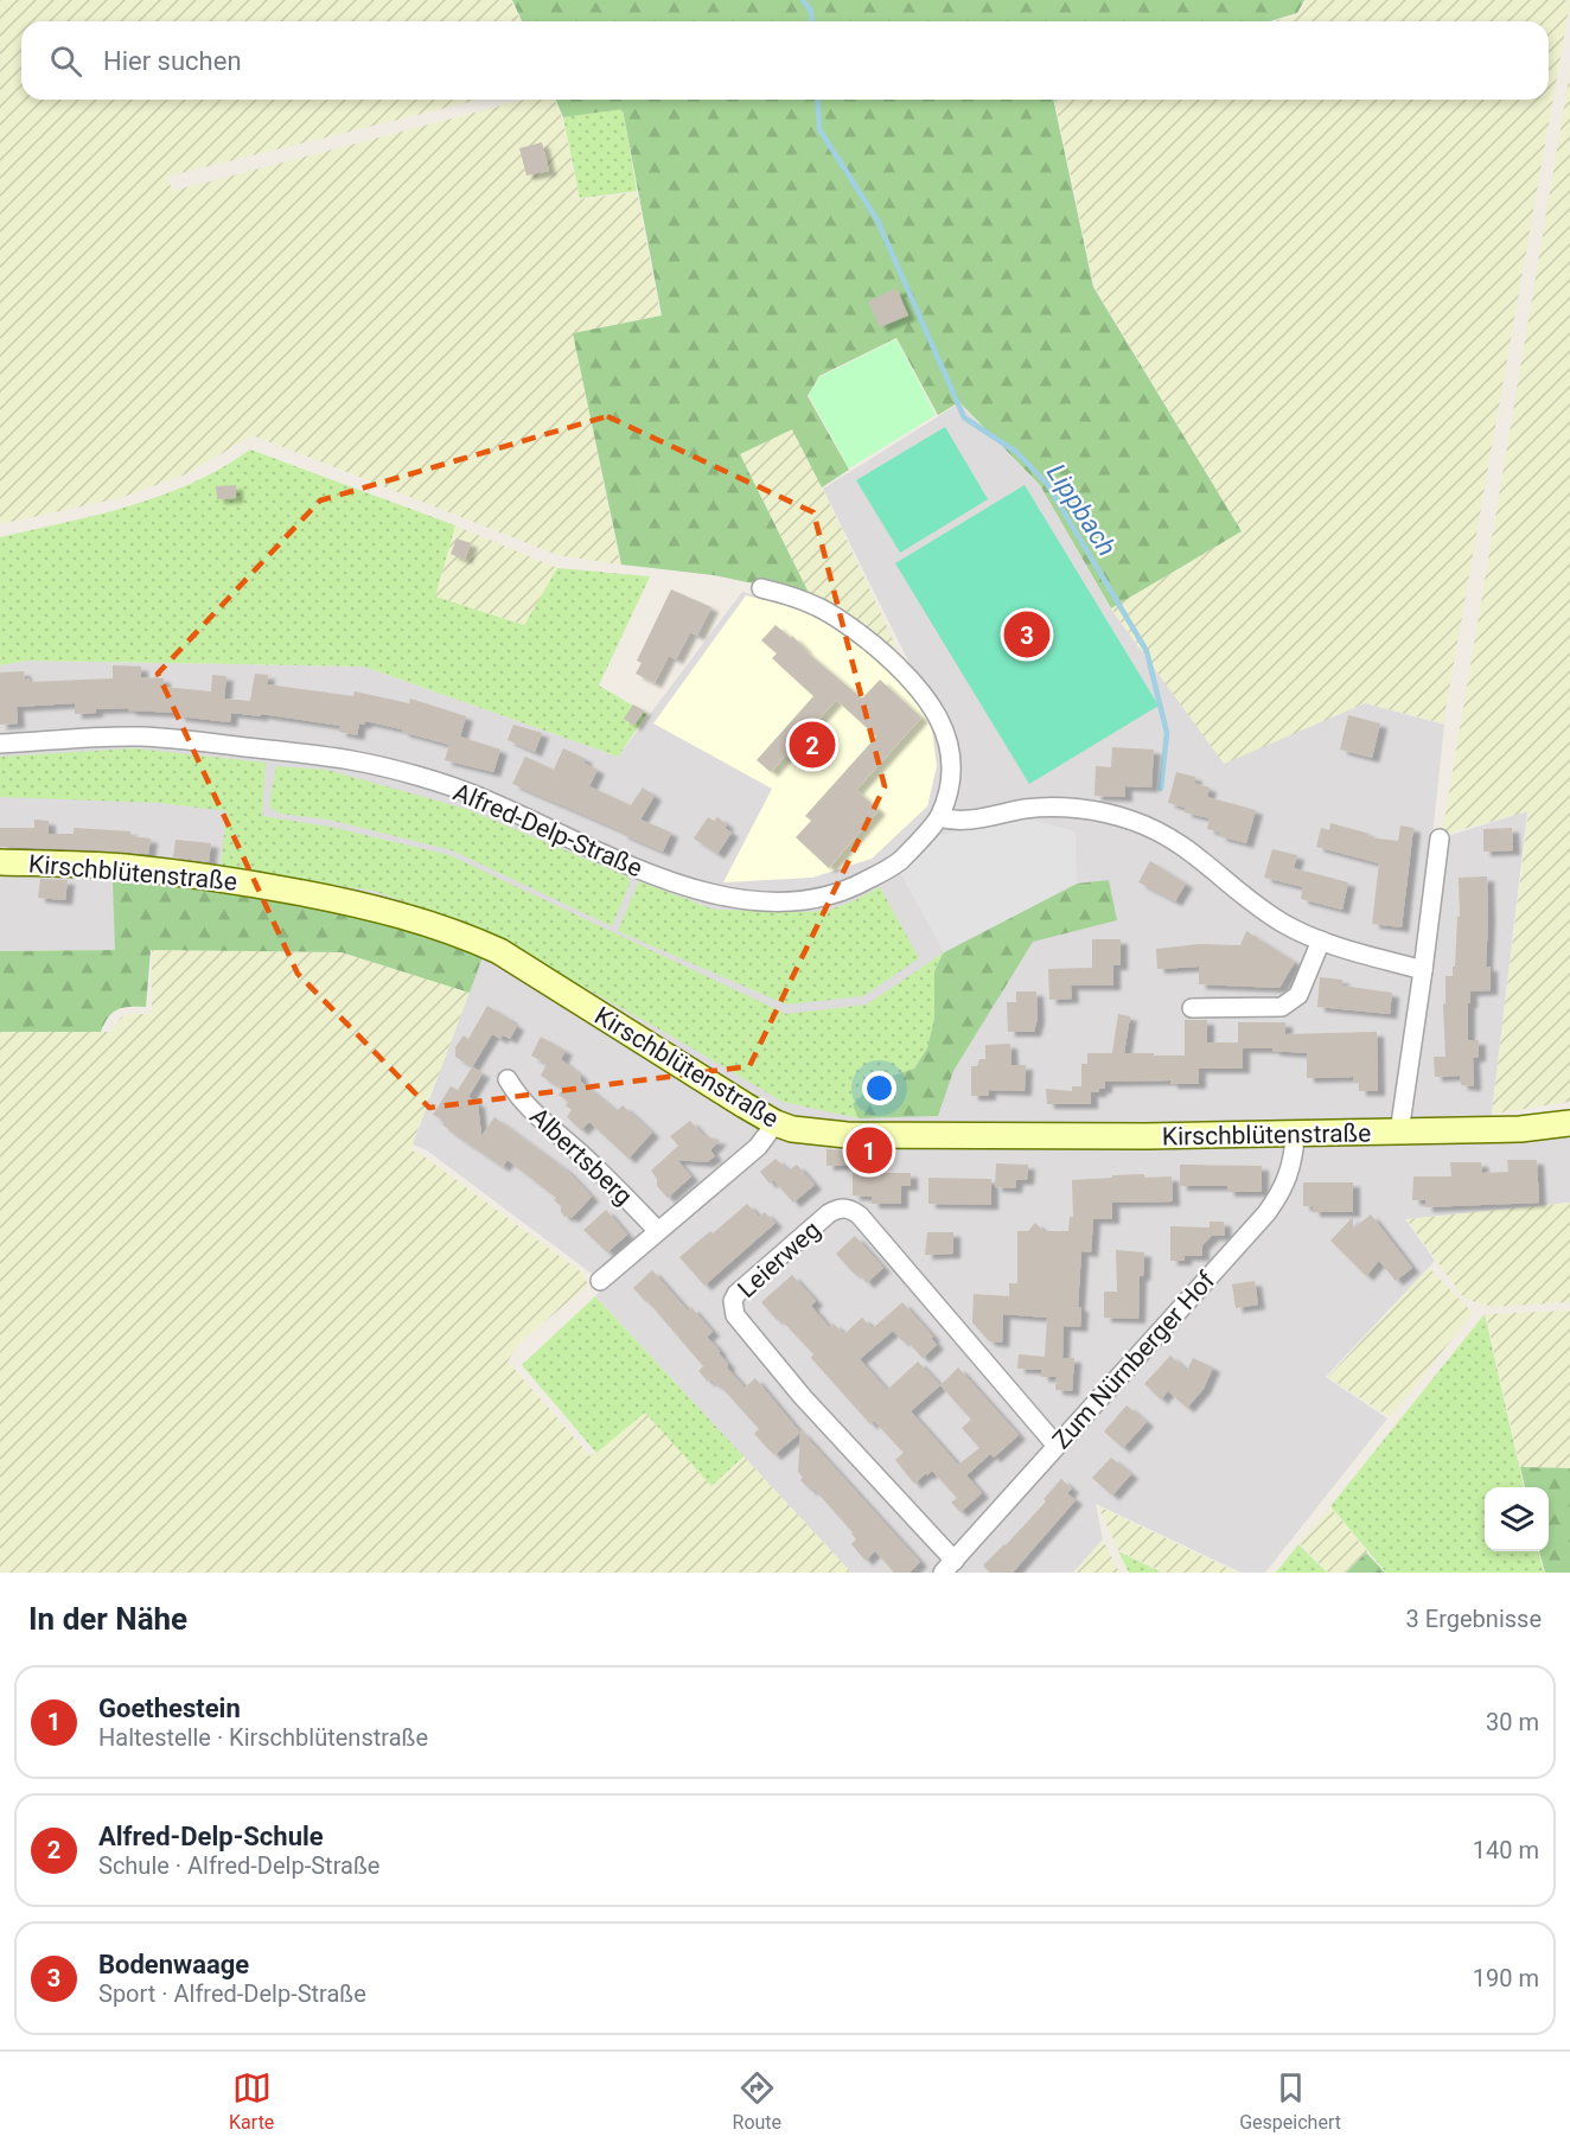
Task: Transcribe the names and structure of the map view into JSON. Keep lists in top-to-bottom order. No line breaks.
{"streets":{"main road":["Kirschblütenstraße"],"street":["Alfred-Delp-Straße","Albertsberg","Leierweg","Zum Nürnberger Hof"]},"crossings":[["Kirschblütenstraße","Zum Nürnberger Hof"],["Leierweg","Zum Nürnberger Hof"]],"water":["Lippbach"],"page":{"search":"Hier suchen","pins":["3","2","1"],"heading":["In der Nähe","3 Ergebnisse"],"list":[{"mark":"1","name":"Goethestein","note":"Haltestelle · Kirschblütenstraße","value":"30 m"},{"mark":"2","name":"Alfred-Delp-Schule","note":"Schule · Alfred-Delp-Straße","value":"140 m"},{"mark":"3","name":"Bodenwaage","note":"Sport · Alfred-Delp-Straße","value":"190 m"}],"nav":["Karte","Route","Gespeichert"]}}
